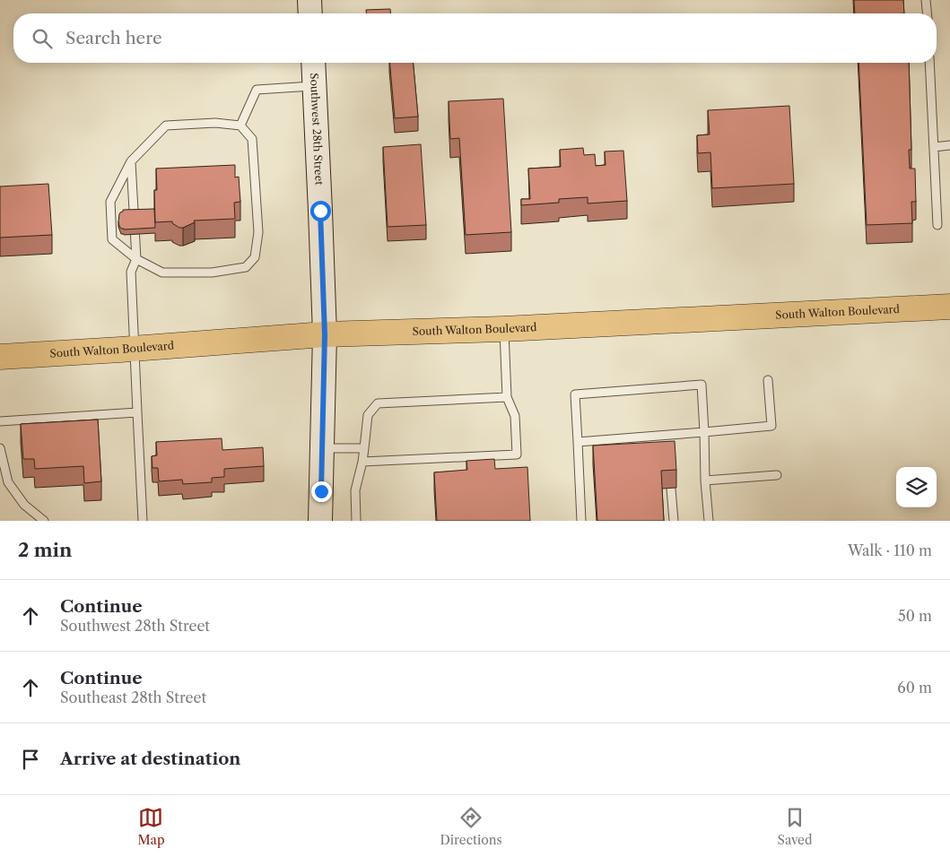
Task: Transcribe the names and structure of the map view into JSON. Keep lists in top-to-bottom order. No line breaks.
{"streets":{"main road":["South Walton Boulevard"],"street":["Southwest 28th Street"]},"crossings":[["Southwest 28th Street","South Walton Boulevard"]],"page":{"search":"Search here","heading":["2 min","Walk · 110 m"],"list":[["Continue","Southwest 28th Street","50 m"],["Continue","Southeast 28th Street","60 m"],"Arrive at destination"],"nav":["Map","Directions","Saved"]}}
